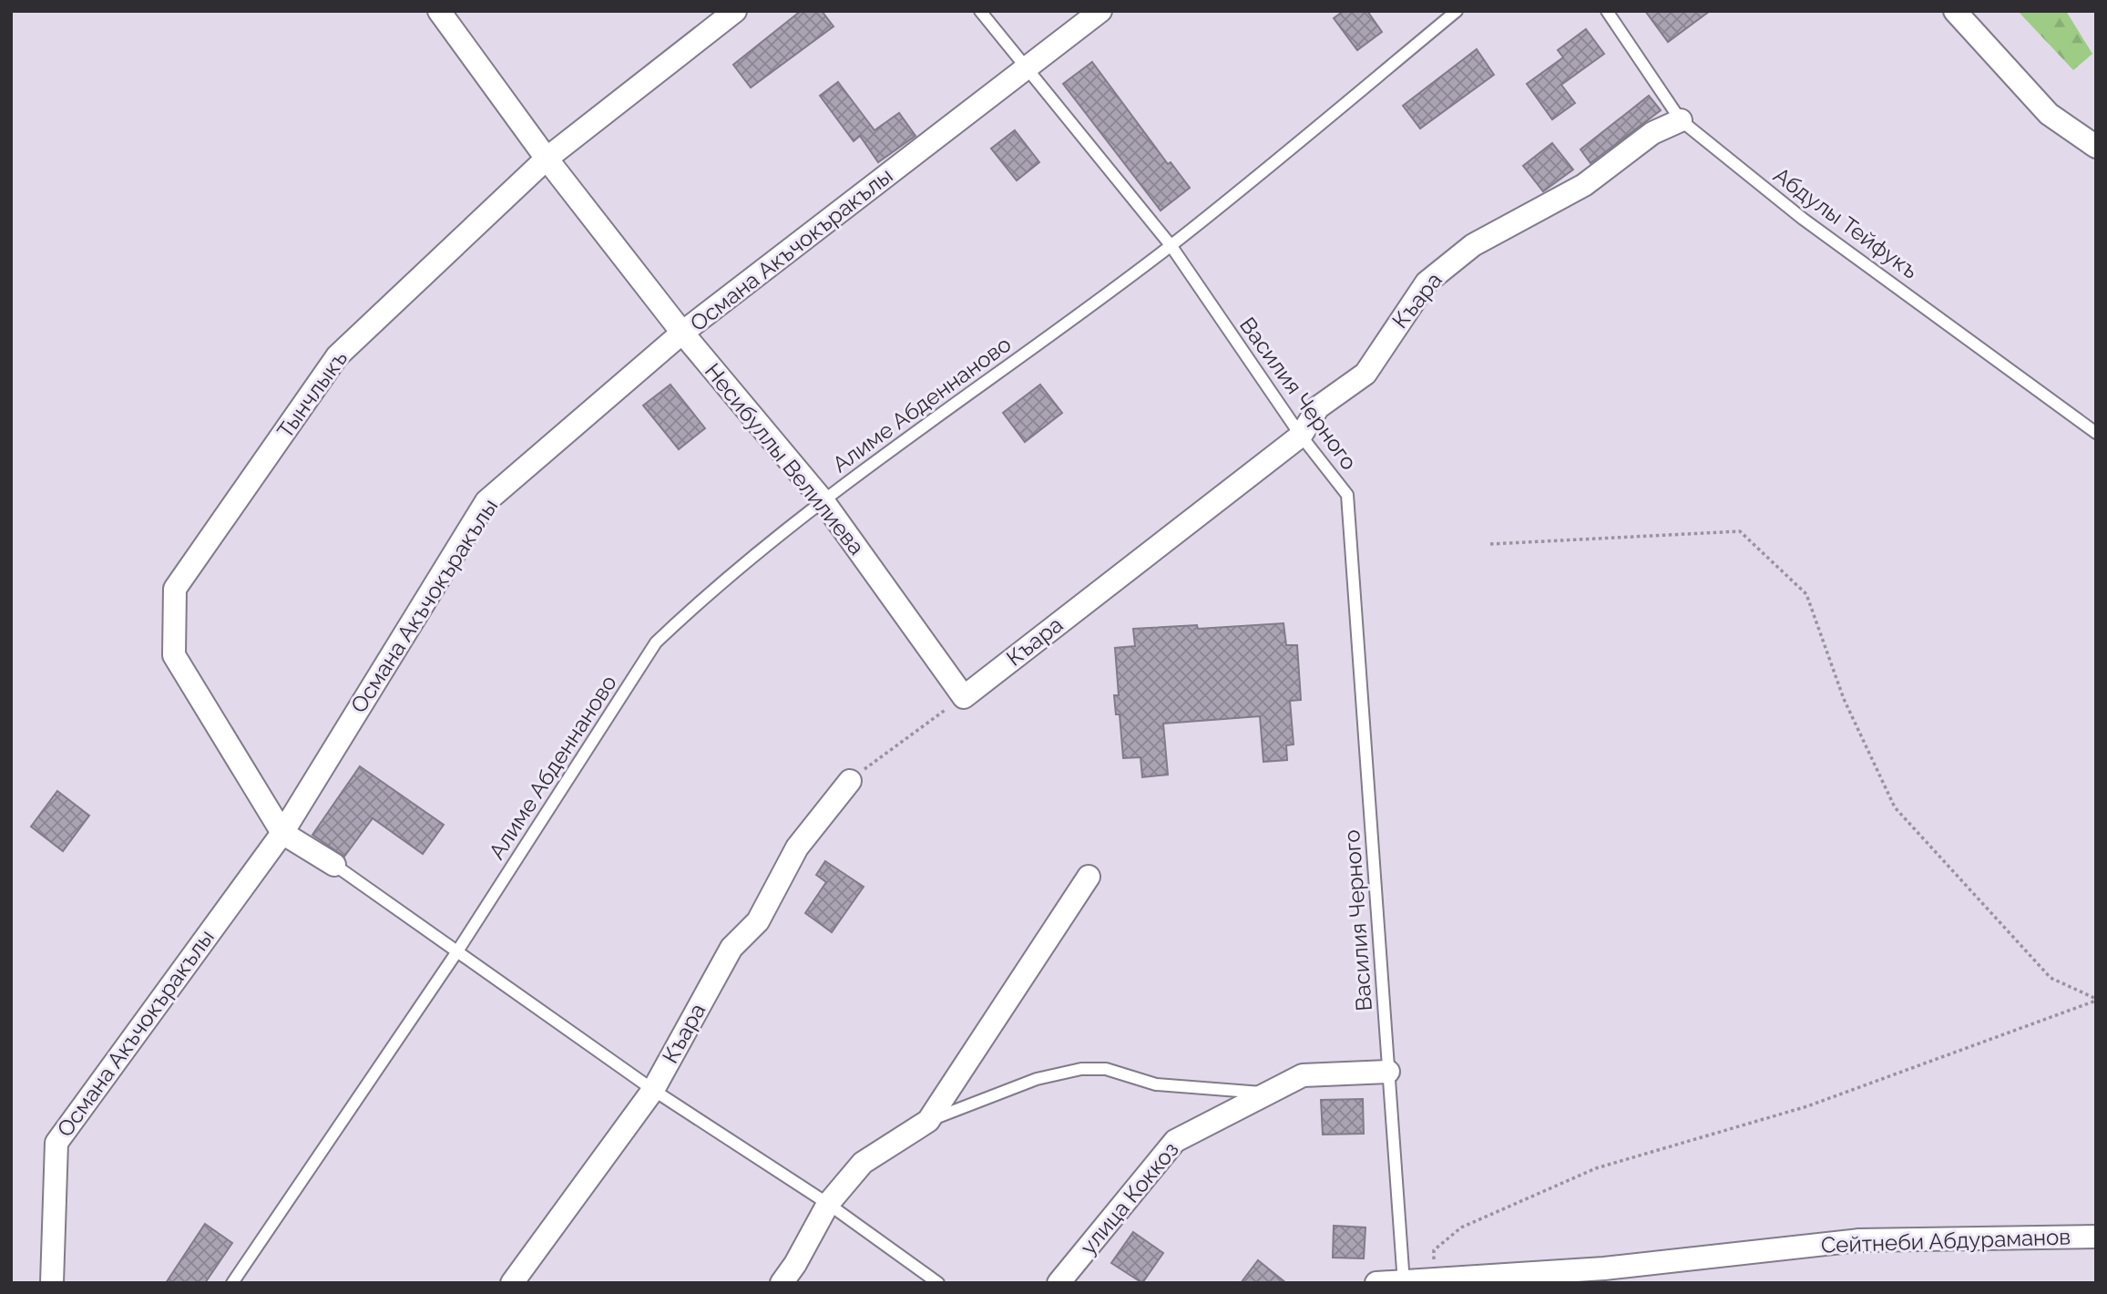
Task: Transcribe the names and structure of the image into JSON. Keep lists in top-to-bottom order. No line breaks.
{"streets":{"street":["Османа Акъчокъракълы","Къара","Тынчлыкъ","Несибуллы Велилиева","улица Коккоз","Сейтнеби Абдураманов"],"lane":["Абдулы Тейфукъ","Василия Черного","Алиме Абденнаново"]},"crossings":[["Абдулы Тейфукъ","Къара"],["Османа Акъчокъракълы","Василия Черного"],["Османа Акъчокъракълы","Тынчлыкъ"],["Османа Акъчокъракълы","Несибуллы Велилиева"],["Къара","Василия Черного"],["Къара","Несибуллы Велилиева"],["Василия Черного","Алиме Абденнаново"],["Василия Черного","улица Коккоз"],["Василия Черного","Сейтнеби Абдураманов"],["Тынчлыкъ","Несибуллы Велилиева"],["Алиме Абденнаново","Несибуллы Велилиева"]]}
